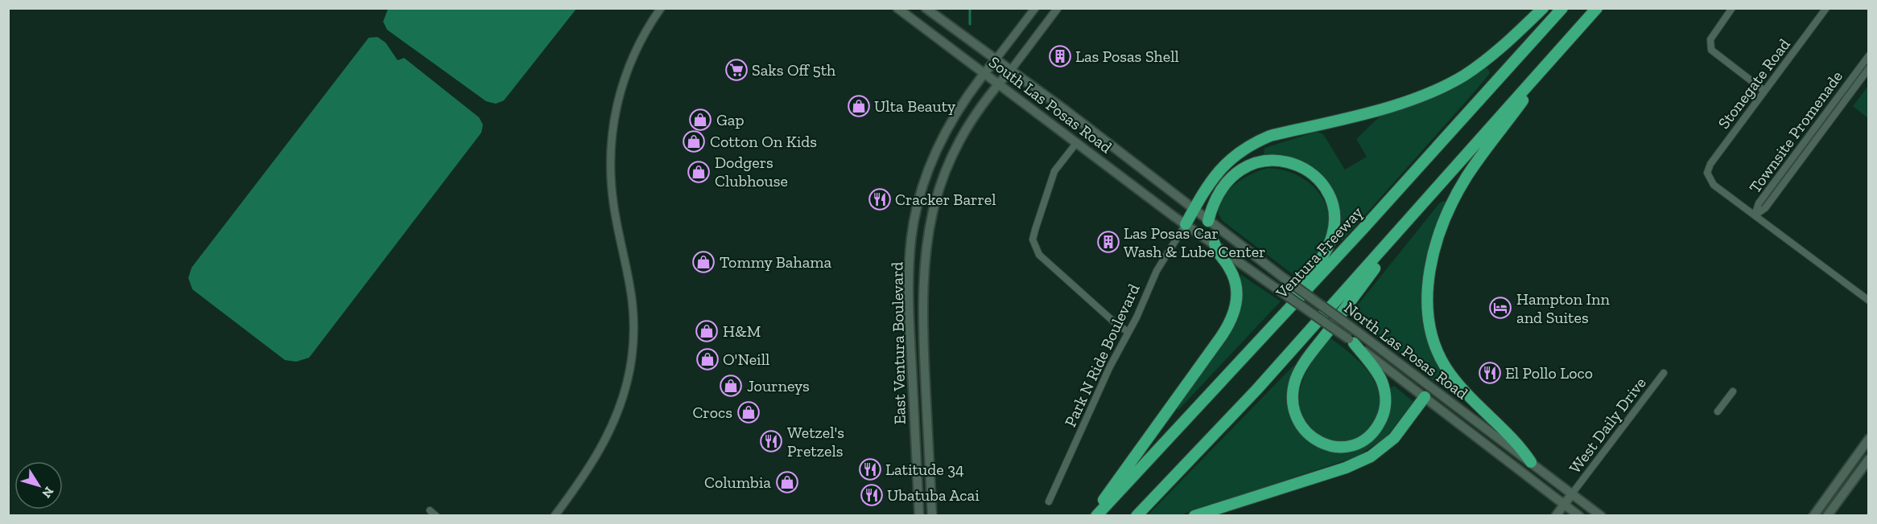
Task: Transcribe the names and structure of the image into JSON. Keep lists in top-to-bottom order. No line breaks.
{"streets":{"highway":["Ventura Freeway"],"main road":["South Las Posas Road","East Ventura Boulevard","North Las Posas Road"],"street":["Stonegate Road","Townsite Promenade","Park N Ride Boulevard","West Daily Drive"]},"crossings":[["Stonegate Road","Townsite Promenade"],["South Las Posas Road","East Ventura Boulevard"],["South Las Posas Road","North Las Posas Road"],["South Las Posas Road","Park N Ride Boulevard"],["North Las Posas Road","Park N Ride Boulevard"],["North Las Posas Road","West Daily Drive"]],"places":{"building":["Las Posas Shell","Las Posas Car Wash & Lube Center"],"supermarket":["Saks Off 5th"],"shop":["Ulta Beauty","Gap","Cotton On Kids","Dodgers Clubhouse","Tommy Bahama","H&M","O'Neill","Journeys","Crocs","Columbia"],"restaurant":["Cracker Barrel","El Pollo Loco","Wetzel's Pretzels","Latitude 34","Ubatuba Acai"],"hotel":["Hampton Inn and Suites"]},"north":"bottom right"}
